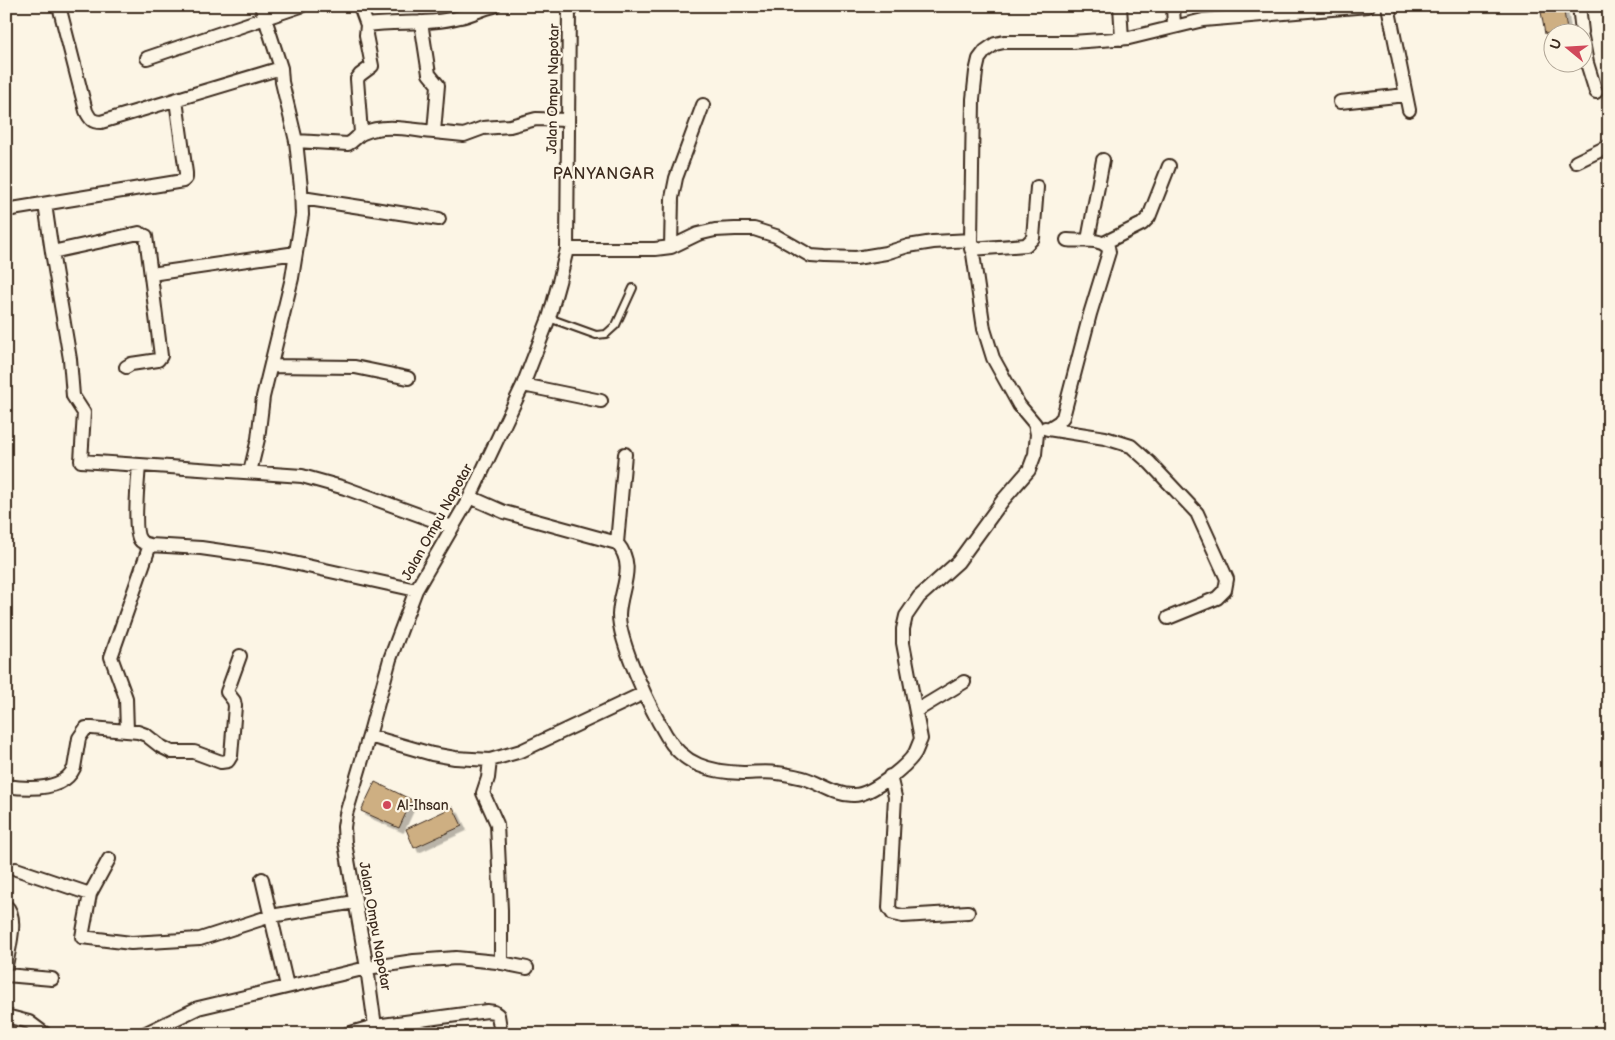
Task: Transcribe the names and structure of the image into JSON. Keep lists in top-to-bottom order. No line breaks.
{"streets":{"street":["Jalan Ompu Napotar"]},"districts":["PANYANGAR"],"places":["Al-Ihsan"],"north":"left"}
